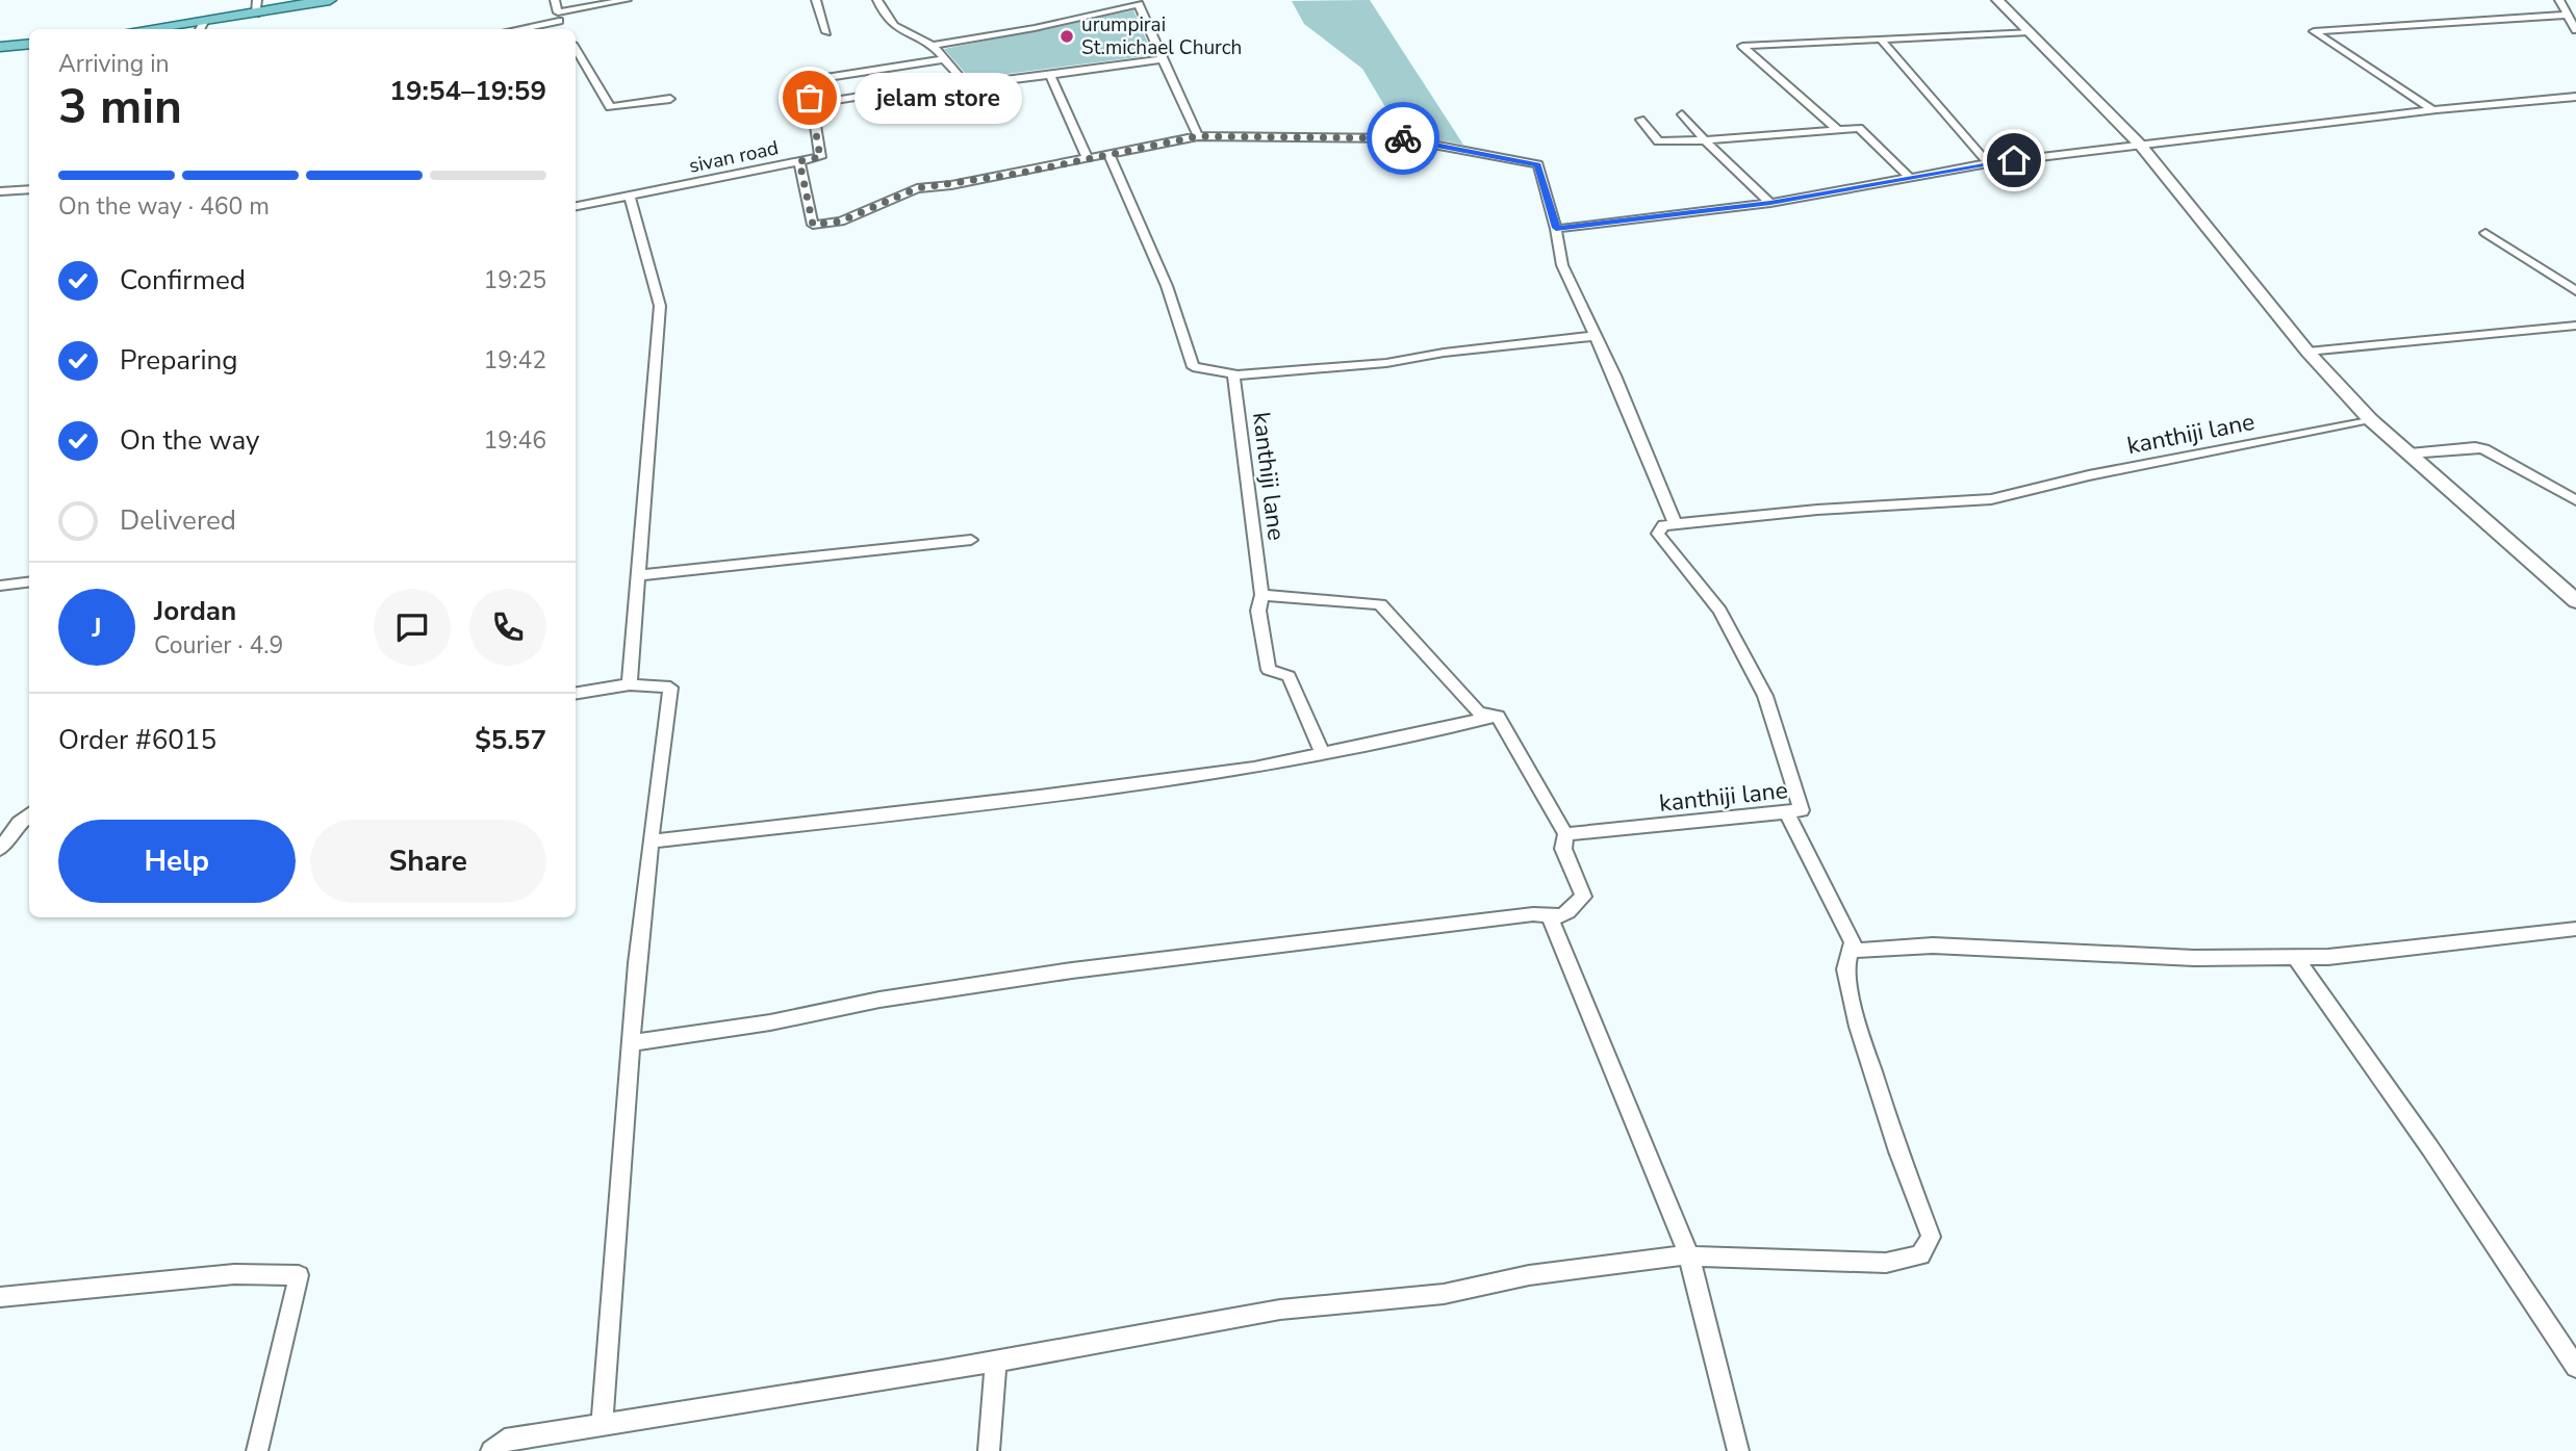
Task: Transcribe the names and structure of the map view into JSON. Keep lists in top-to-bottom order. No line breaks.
{"streets":{"street":["sivan road","kanthiji lane"]},"places":["urumpirai St.michael Church","jelam store"],"page":{"heading":["3 min","Arriving in","19:54–19:59"],"panel":["Jordan","Courier · 4.9","Order #6015","$5.57"],"bubble":"jelam store","bar":"On the way · 460 m","list":[["Confirmed","19:25"],["Preparing","19:42"],["On the way","19:46"],"Delivered"],"round":"J","buttons":["Help","Share"]}}
